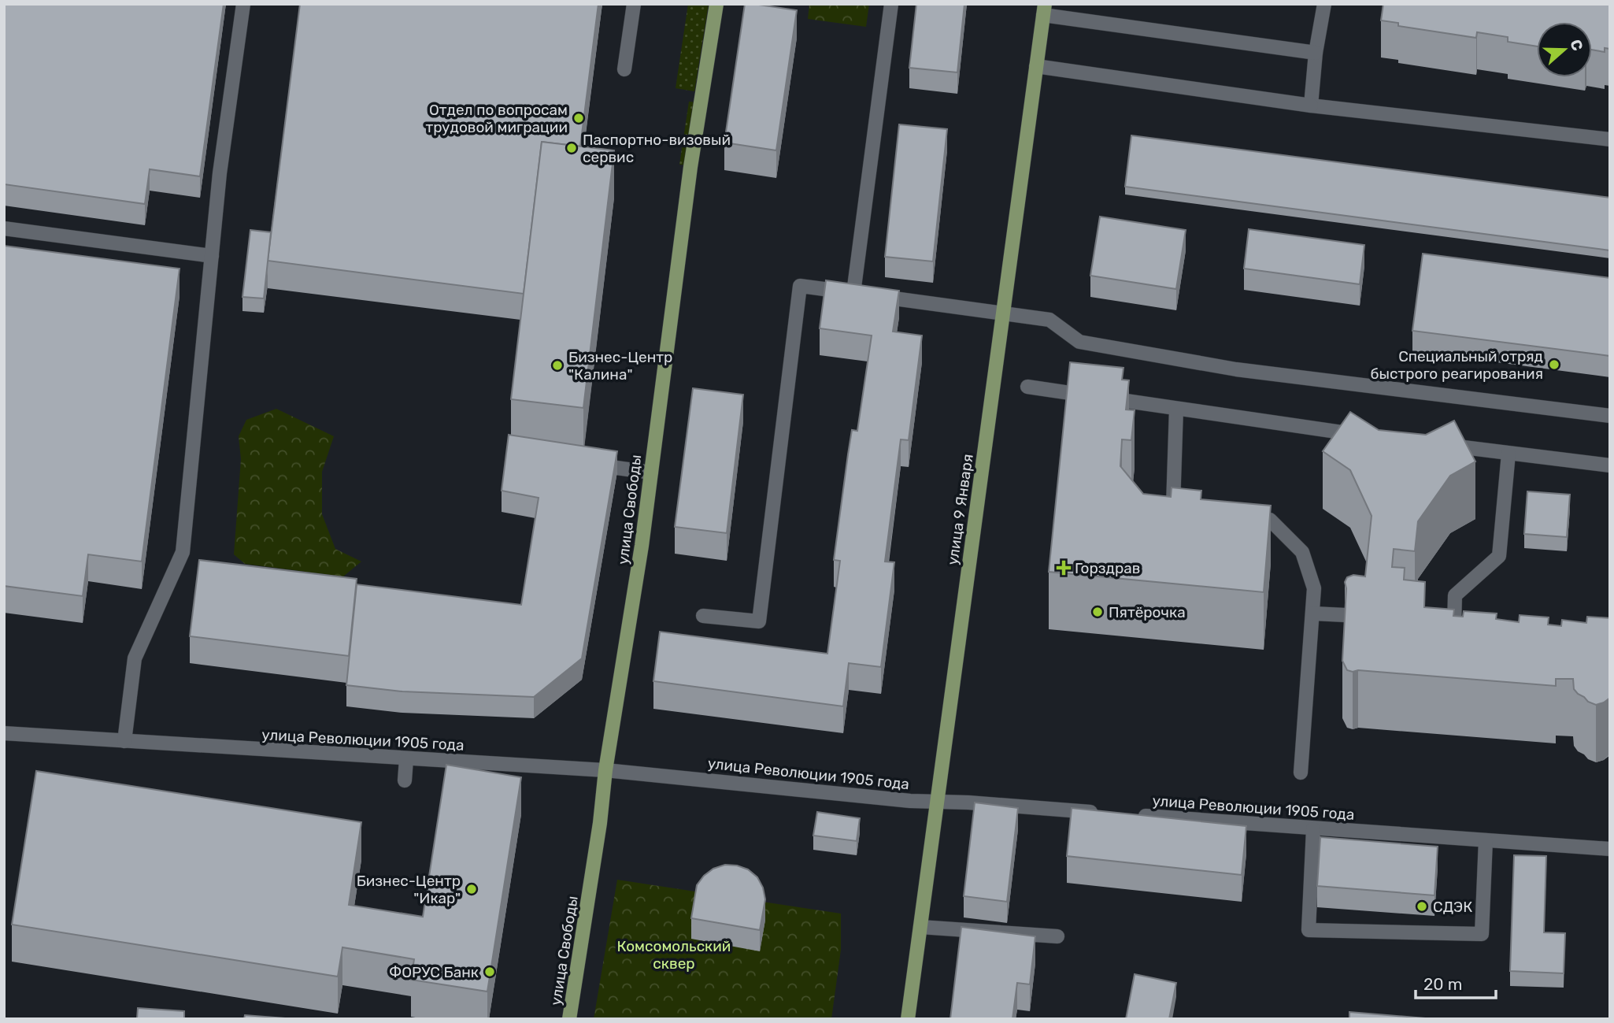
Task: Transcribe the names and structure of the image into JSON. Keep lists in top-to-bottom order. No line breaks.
{"streets":{"main road":["улица Свободы","улица 9 Января"],"street":["улица Революции 1905 года"]},"crossings":[["улица Свободы","улица Революции 1905 года"],["улица 9 Января","улица Революции 1905 года"]],"parks":["Комсомольский сквер"],"places":{"other":["Отдел по вопросам трудовой миграции","Паспортно-визовый сервис","Специальный отряд быстрого реагирования","Бизнес-Центр \"Калина\"","Пятёрочка","Бизнес-Центр \"Икар\"","СДЭК","ФОРУС Банк"],"health":["Горздрав"]},"scale_bar":"20 m","north":"right"}
